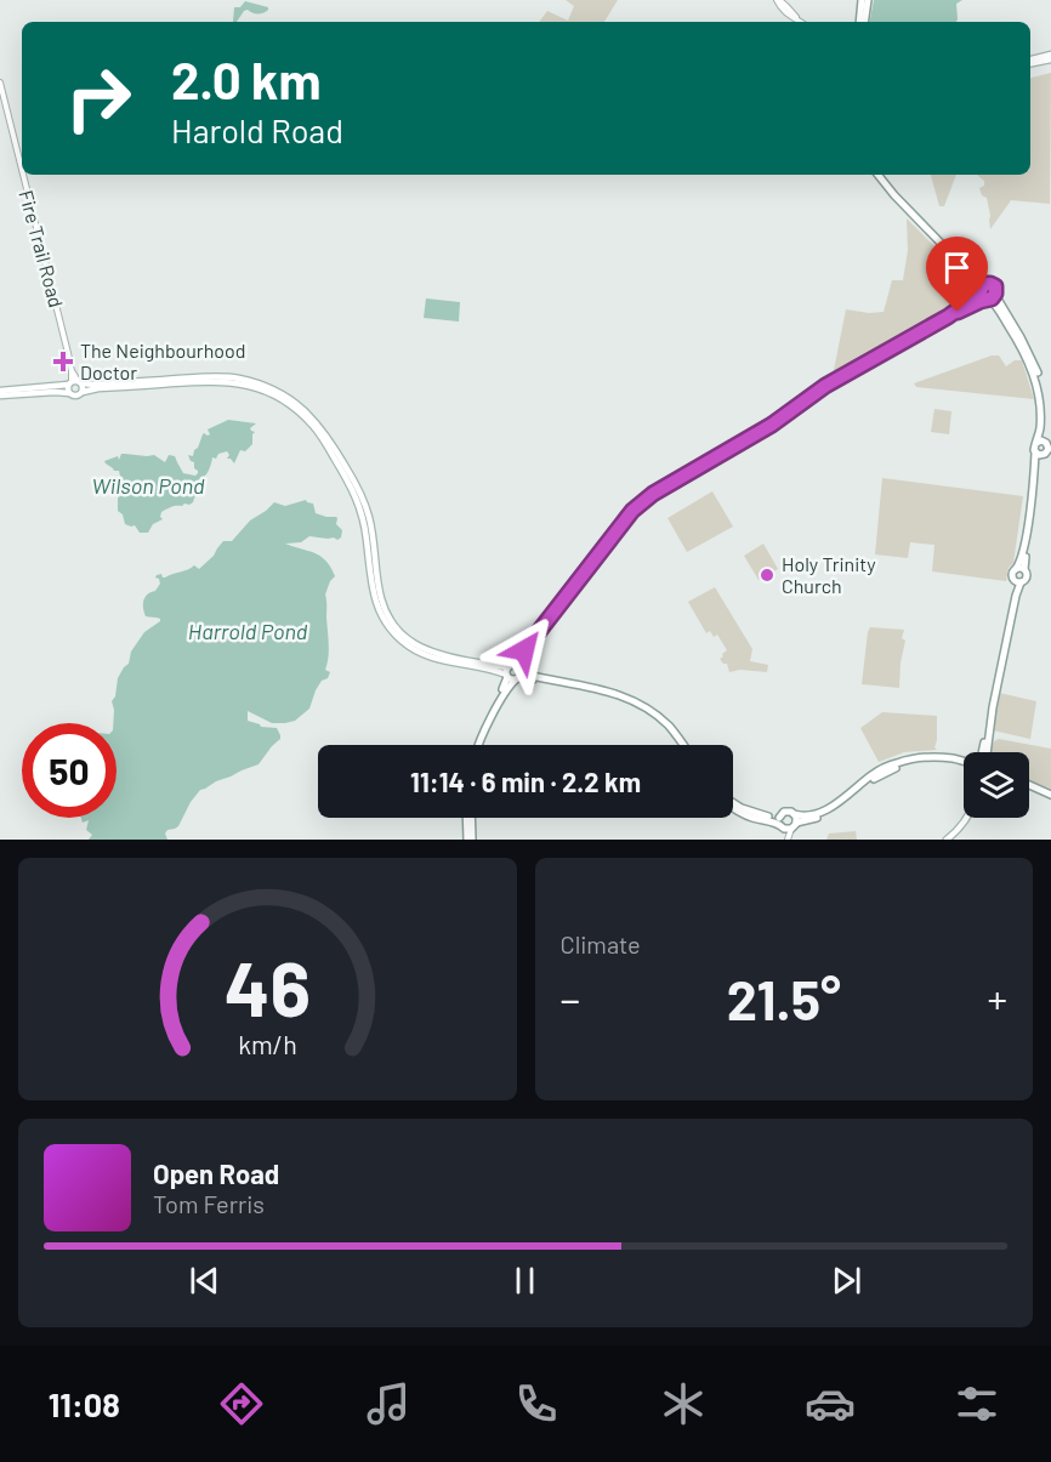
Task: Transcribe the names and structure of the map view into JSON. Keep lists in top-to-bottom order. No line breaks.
{"streets":{"main road":["Fire Trail Road"]},"water":["Wilson Pond","Harrold Pond"],"places":{"health":["The Neighbourhood Doctor"],"other":["Holy Trinity Church"]},"page":{"turn":["2.0 km","Harold Road"],"limit":"50","trip":"11:14 · 6 min · 2.2 km","tile":"Climate","heat":["−","21.5°","+"],"song":["Open Road","Tom Ferris"],"tabs":"11:08","gauge":["46","km/h"]}}
